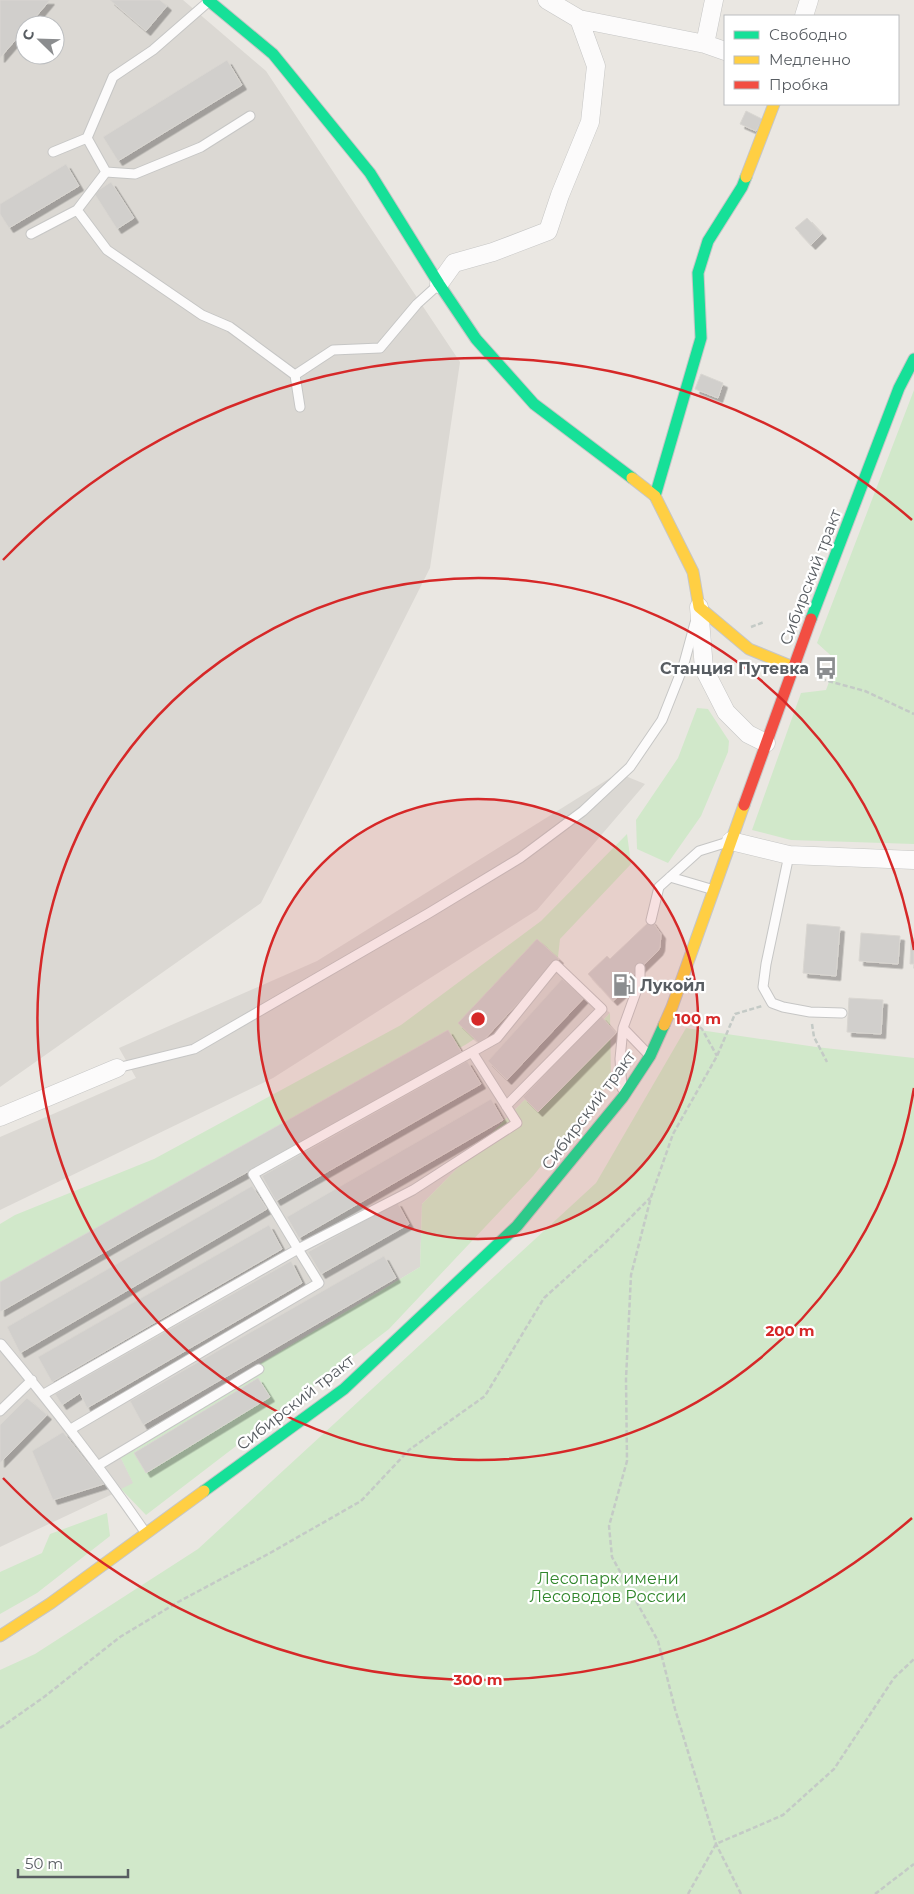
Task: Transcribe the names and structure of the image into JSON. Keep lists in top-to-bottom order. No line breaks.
{"streets":{"main road":["Сибирский тракт"]},"parks":["Лесопарк имени Лесоводов России"],"places":{"bus stop":["Станция Путевка"],"fuel station":["Лукойл"]},"legend":["Свободно","Медленно","Пробка"],"scale_bar":"50 m","north":"top left","rings":["100 m","200 m","300 m"]}
